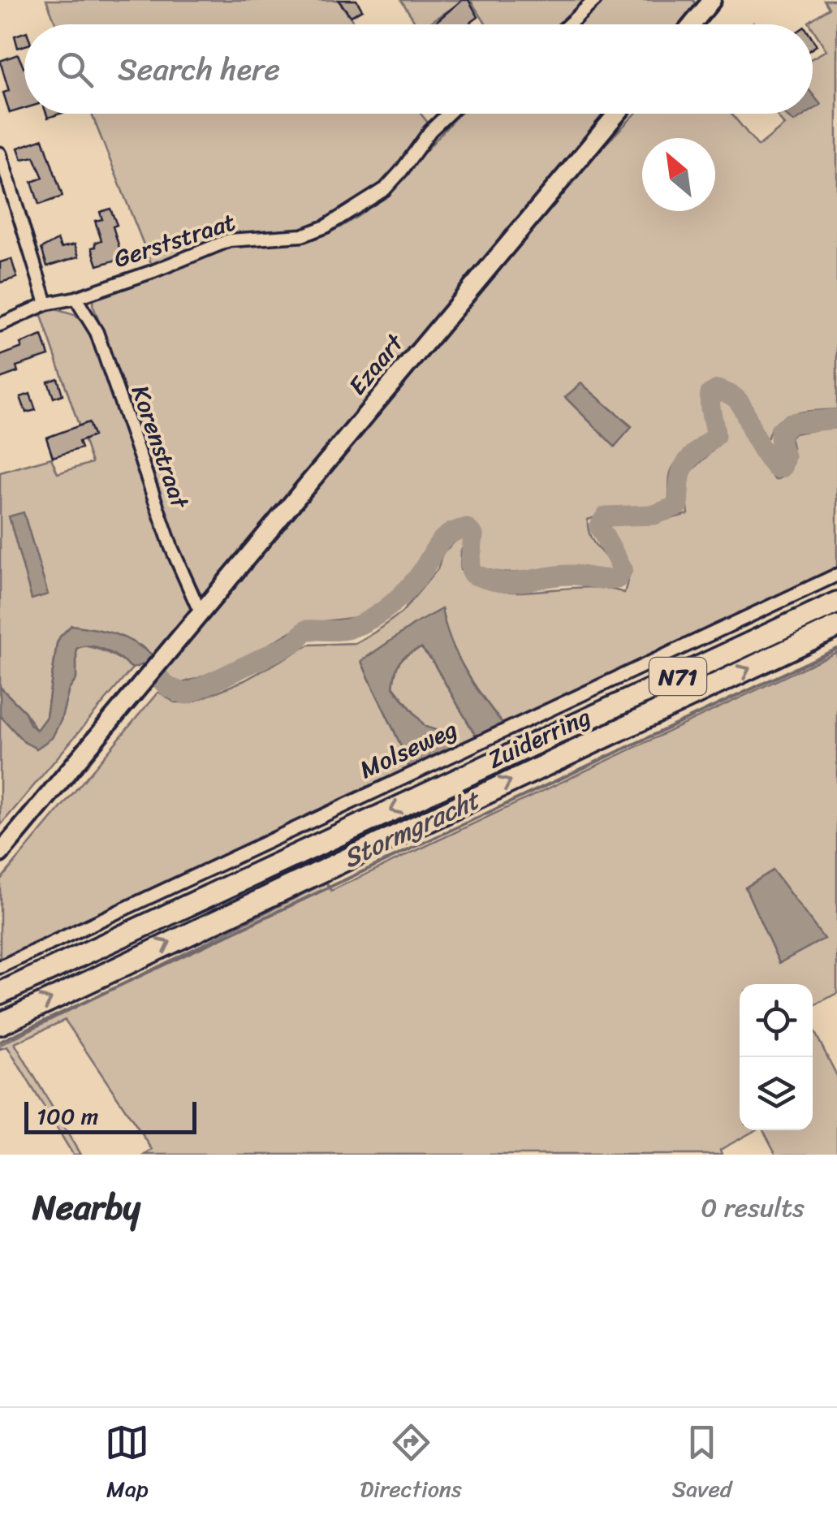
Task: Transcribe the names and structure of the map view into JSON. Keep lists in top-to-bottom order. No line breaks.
{"streets":{"highway":["N71","Zuiderring"],"main road":["Ezaart"],"street":["Gerststraat","Korenstraat","Molseweg"]},"crossings":[["Gerststraat","Korenstraat"],["Ezaart","Korenstraat"]],"water":["Stormgracht"],"scale_bar":"100 m","north":"top left","page":{"search":"Search here","scale":"100 m","heading":["Nearby","0 results"],"nav":["Map","Directions","Saved"]}}
